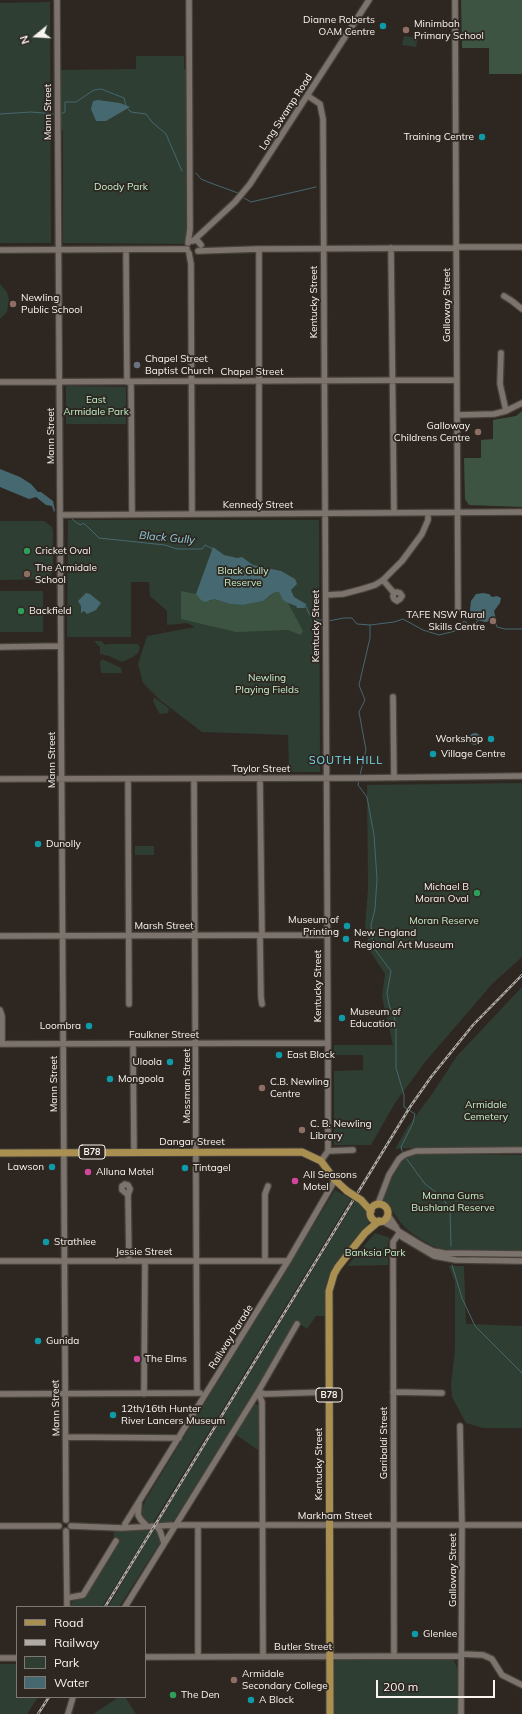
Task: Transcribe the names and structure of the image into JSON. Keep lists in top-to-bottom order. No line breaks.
{"streets":{"main road":["Kentucky Street","Dangar Street","B78"],"street":["Mann Street","Long Swamp Road","Galloway Street","Chapel Street","Kennedy Street","Taylor Street","Marsh Street","Faulkner Street","Mossman Street","Jessie Street","Railway Parade","Garibaldi Street","Markham Street","Butler Street"]},"crossings":[["Mann Street","Chapel Street"],["Mann Street","Kennedy Street"],["Mann Street","Taylor Street"],["Mann Street","Marsh Street"],["Mann Street","Faulkner Street"],["Mann Street","Dangar Street"],["Mann Street","Jessie Street"],["Mann Street","Markham Street"],["Long Swamp Road","Kentucky Street"],["Kentucky Street","Chapel Street"],["Kentucky Street","Kennedy Street"],["Kentucky Street","Taylor Street"],["Kentucky Street","Marsh Street"],["Kentucky Street","Faulkner Street"],["Kentucky Street","Dangar Street"],["Kentucky Street","B78"],["Kentucky Street","Markham Street"],["Kentucky Street","Butler Street"],["Galloway Street","Chapel Street"],["Galloway Street","Kennedy Street"],["Galloway Street","Markham Street"],["Galloway Street","Butler Street"],["Taylor Street","Mossman Street"],["Marsh Street","Mossman Street"],["Faulkner Street","Mossman Street"],["Mossman Street","Dangar Street"],["Mossman Street","Jessie Street"],["Dangar Street","B78"],["Dangar Street","Railway Parade"],["Jessie Street","Railway Parade"],["Railway Parade","Markham Street"],["Garibaldi Street","Markham Street"],["Garibaldi Street","Butler Street"]],"districts":["SOUTH HILL"],"water":["Black Gully"],"parks":["Doody Park","East Armidale Park","Black Gully Reserve","Newling Playing Fields","Moran Reserve","Armidale Cemetery","Manna Gums Bushland Reserve","Banksia Park"],"places":["Dianne Roberts OAM Centre","Minimbah Primary School","Training Centre","Newling Public School","Chapel Street Baptist Church","Galloway Childrens Centre","Cricket Oval","The Armidale School","Backfield","TAFE NSW Rural Skills Centre","Workshop","Village Centre","Dunolly","Michael B Moran Oval","Museum of Printing","New England Regional Art Museum","Museum of Education","Loombra","East Block","Uloola","Mongoola","C.B. Newling Centre","C. B. Newling Library","Lawson","Tintagel","Alluna Motel","All Seasons Motel","Strathlee","Gunida","The Elms","12th/16th Hunter River Lancers Museum","Glenlee","Armidale Secondary College","The Den","A Block"],"legend":["Road","Railway","Park","Water"],"scale_bar":"200 m","north":"left"}
